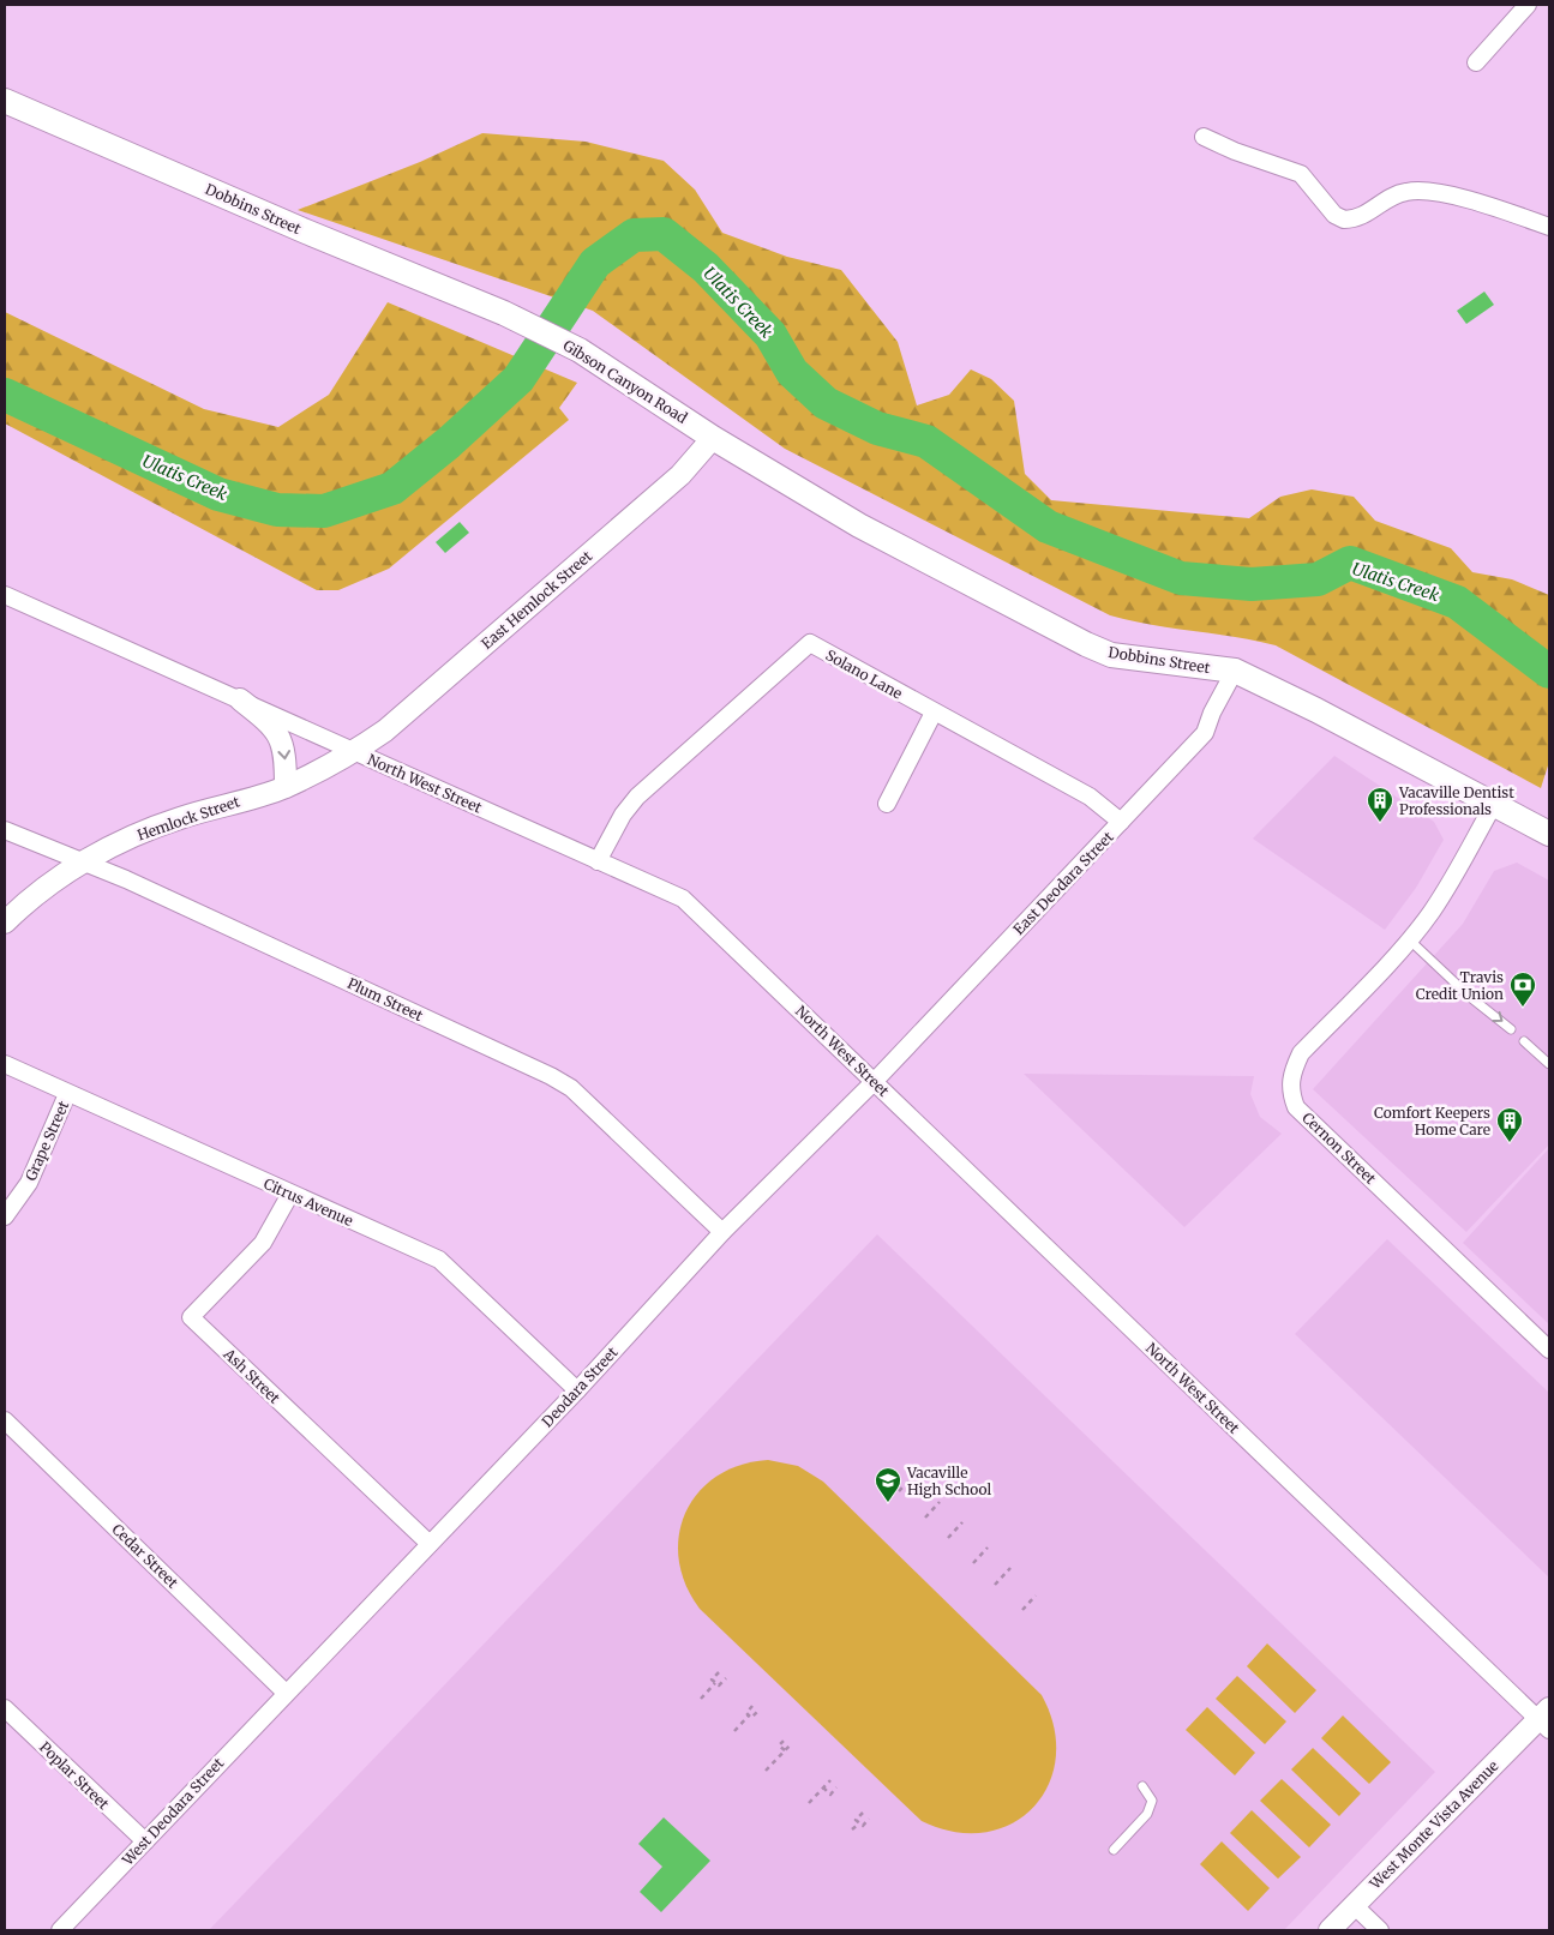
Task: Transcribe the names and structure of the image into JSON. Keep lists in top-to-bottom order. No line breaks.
{"streets":{"main road":["Dobbins Street","Gibson Canyon Road"],"street":["East Hemlock Street","Solano Lane","North West Street","Hemlock Street","East Deodara Street","Plum Street","Grape Street","Cernon Street","Citrus Avenue","Ash Street","Deodara Street","Cedar Street","Poplar Street","West Deodara Street","West Monte Vista Avenue"]},"crossings":[["Dobbins Street","Gibson Canyon Road"],["Dobbins Street","East Hemlock Street"],["Dobbins Street","East Deodara Street"],["Dobbins Street","Cernon Street"],["Gibson Canyon Road","East Hemlock Street"],["East Hemlock Street","North West Street"],["East Hemlock Street","Hemlock Street"],["Solano Lane","North West Street"],["Solano Lane","East Deodara Street"],["North West Street","Hemlock Street"],["North West Street","East Deodara Street"],["North West Street","Deodara Street"],["North West Street","West Monte Vista Avenue"],["Hemlock Street","Plum Street"],["East Deodara Street","Deodara Street"],["Plum Street","Deodara Street"],["Grape Street","Citrus Avenue"],["Citrus Avenue","Ash Street"],["Citrus Avenue","Deodara Street"],["Ash Street","Deodara Street"],["Deodara Street","Cedar Street"],["Deodara Street","West Deodara Street"],["Cedar Street","West Deodara Street"],["Poplar Street","West Deodara Street"]],"water":["Ulatis Creek"],"places":{"building":["Vacaville Dentist Professionals","Comfort Keepers Home Care"],"bank":["Travis Credit Union"],"school or university":["Vacaville High School"]}}
